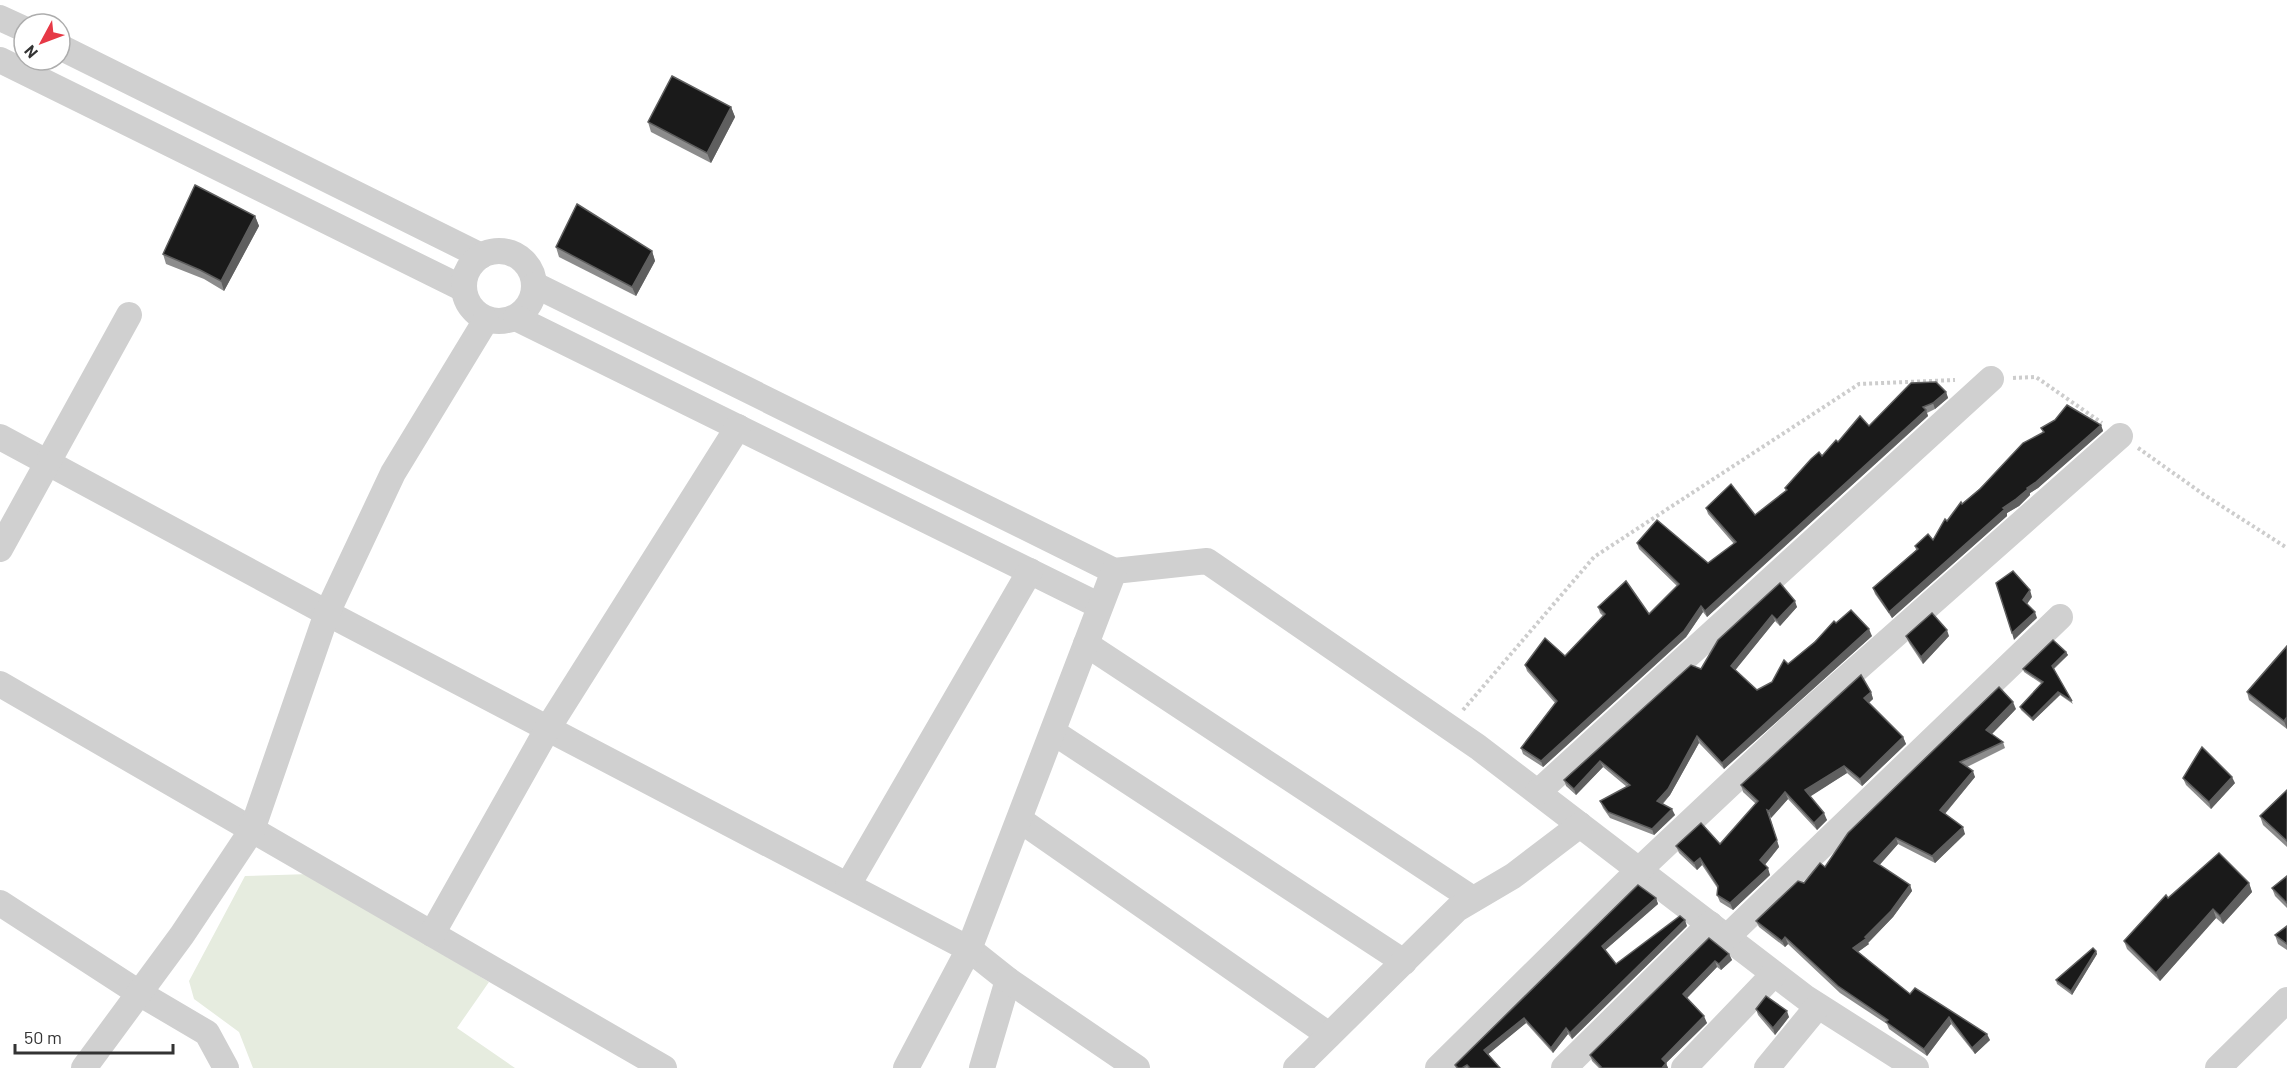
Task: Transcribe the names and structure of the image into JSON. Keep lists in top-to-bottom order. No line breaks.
{"scale_bar":"50 m","north":"bottom left"}
